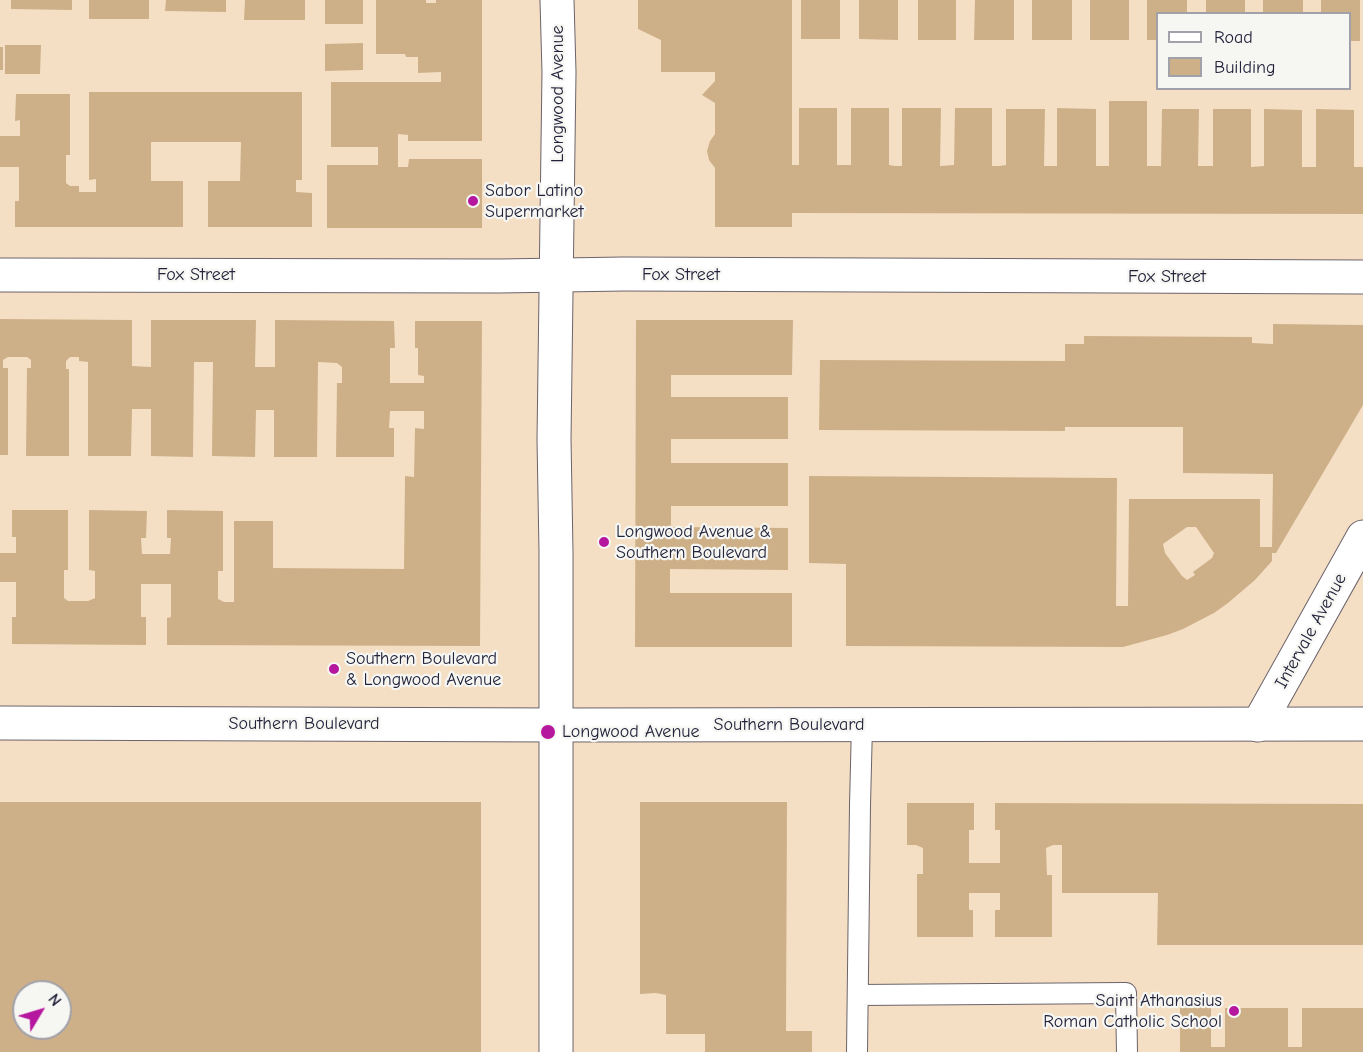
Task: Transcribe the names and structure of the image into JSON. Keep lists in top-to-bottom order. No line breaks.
{"streets":{"street":["Longwood Avenue","Fox Street","Intervale Avenue","Southern Boulevard"]},"crossings":[["Longwood Avenue","Fox Street"],["Longwood Avenue","Southern Boulevard"],["Intervale Avenue","Southern Boulevard"]],"places":["Sabor Latino Supermarket","Longwood Avenue & Southern Boulevard","Southern Boulevard & Longwood Avenue","Longwood Avenue","Saint Athanasius Roman Catholic School"],"legend":["Road","Building"],"north":"top right"}
